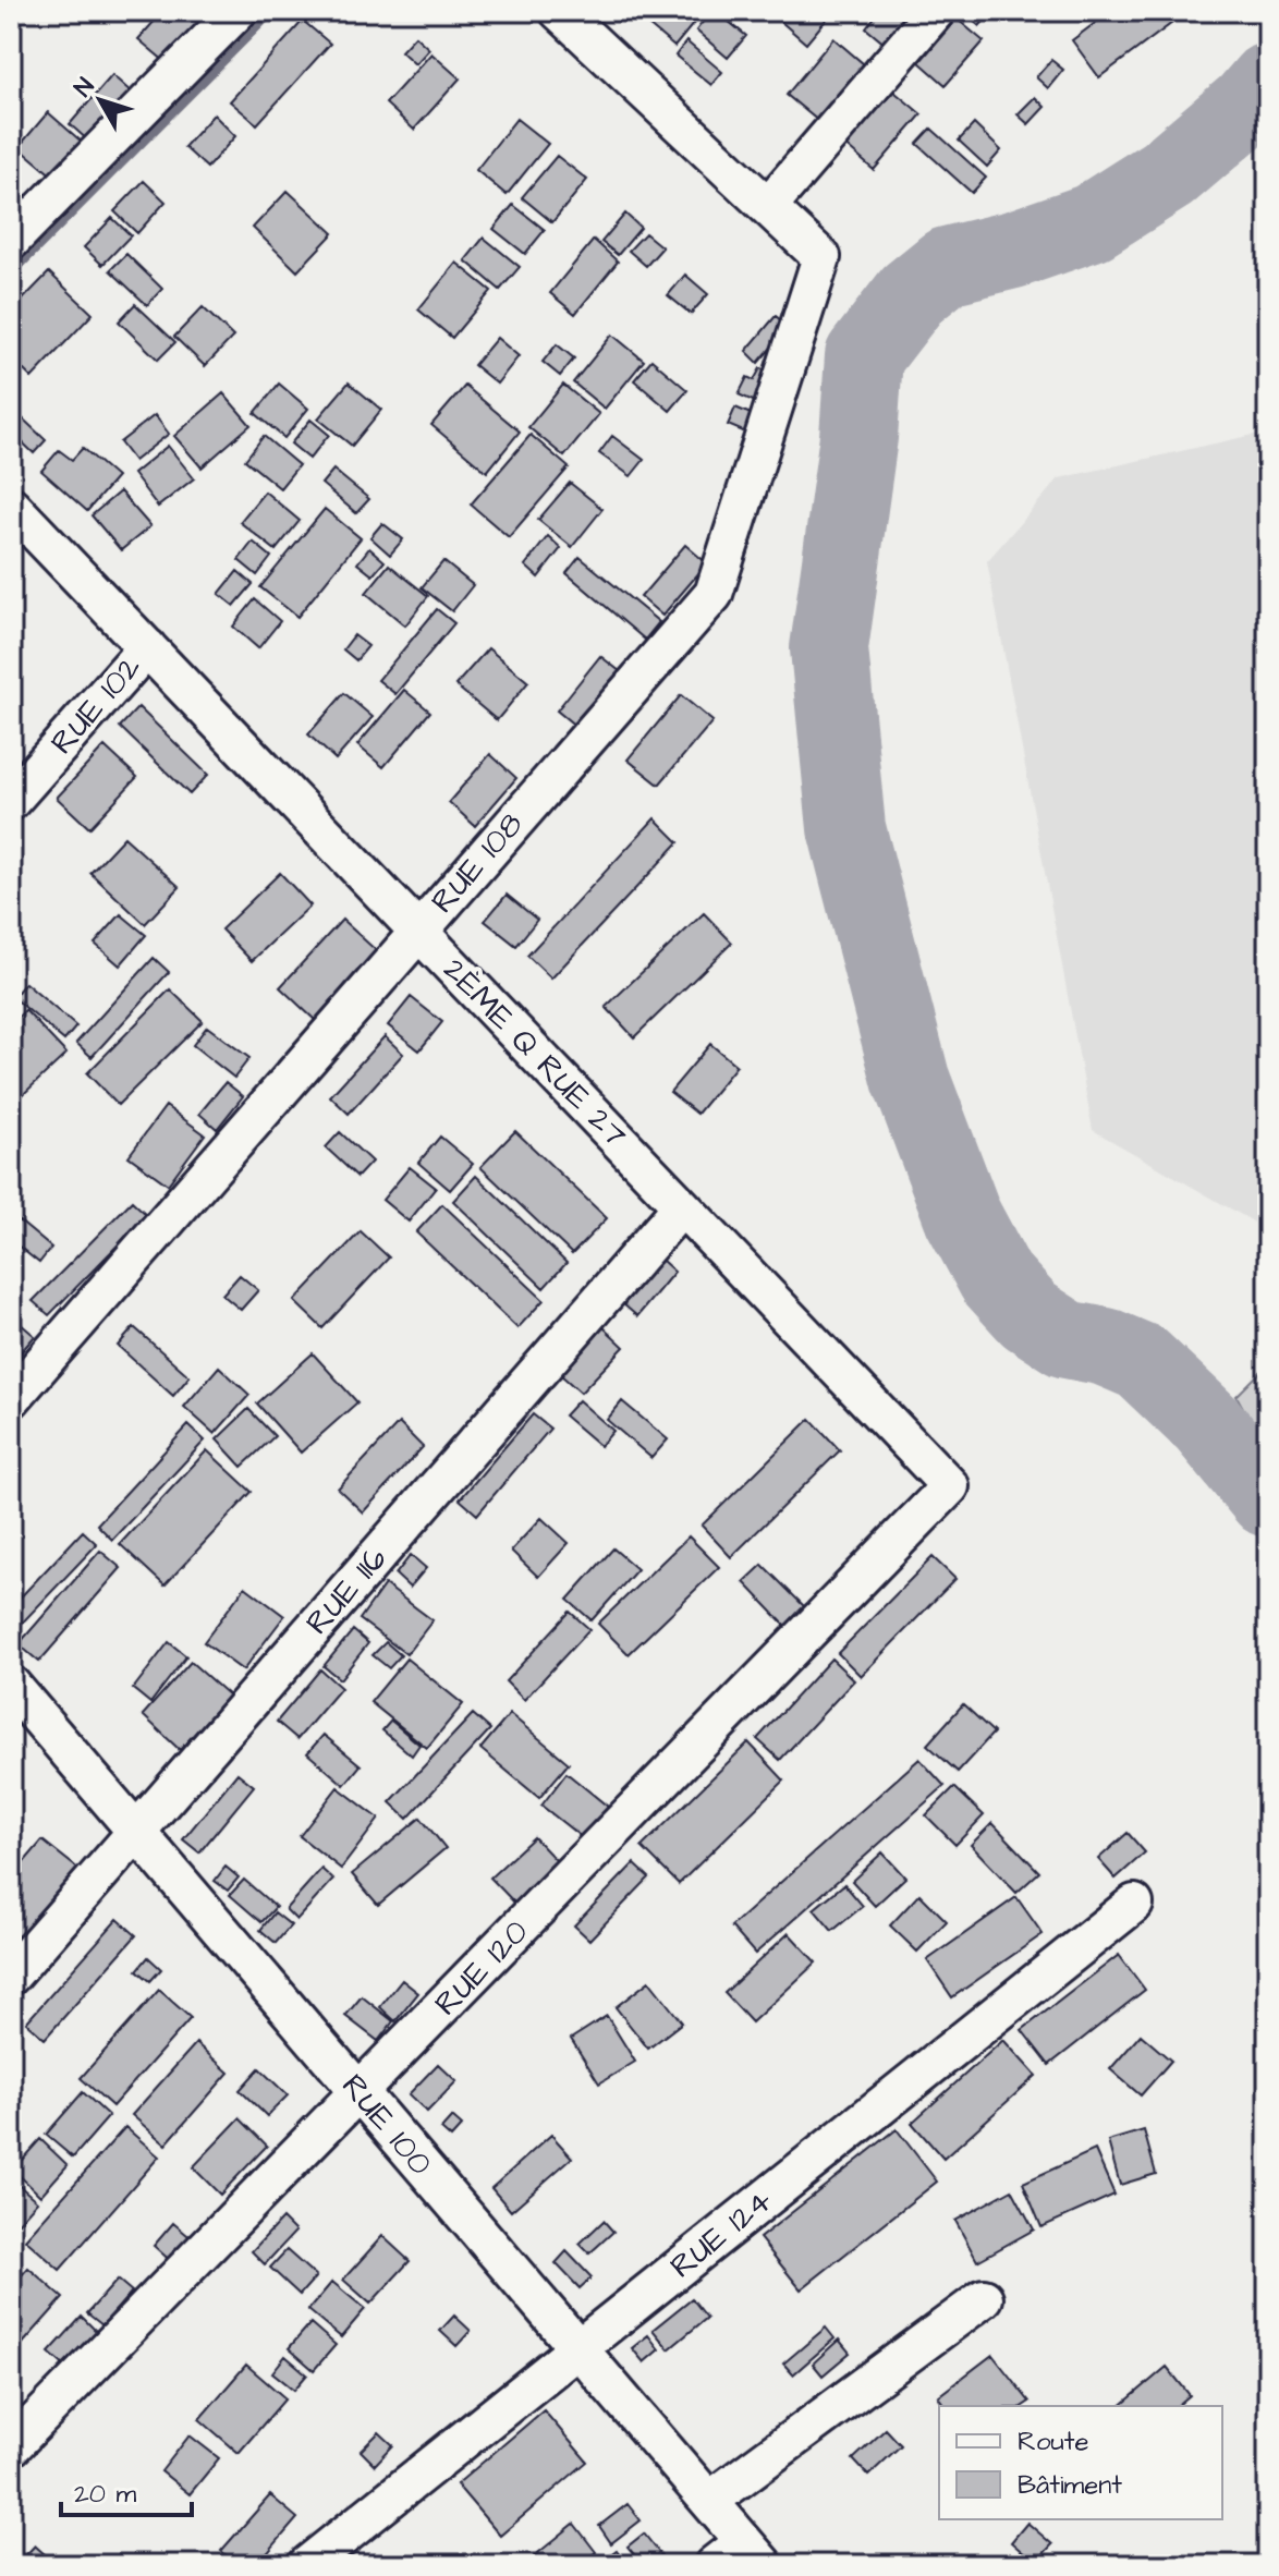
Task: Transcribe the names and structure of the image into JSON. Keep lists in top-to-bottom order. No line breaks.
{"streets":{"street":["RUE 102","RUE 108","2ÈME Q RUE 27","RUE 116","RUE 120","RUE 100","RUE 124"]},"crossings":[["RUE 102","2ÈME Q RUE 27"],["RUE 108","2ÈME Q RUE 27"],["2ÈME Q RUE 27","RUE 116"],["2ÈME Q RUE 27","RUE 120"],["RUE 116","RUE 100"],["RUE 120","RUE 100"],["RUE 100","RUE 124"]],"legend":["Route","Bâtiment"],"scale_bar":"20 m","north":"top left"}
